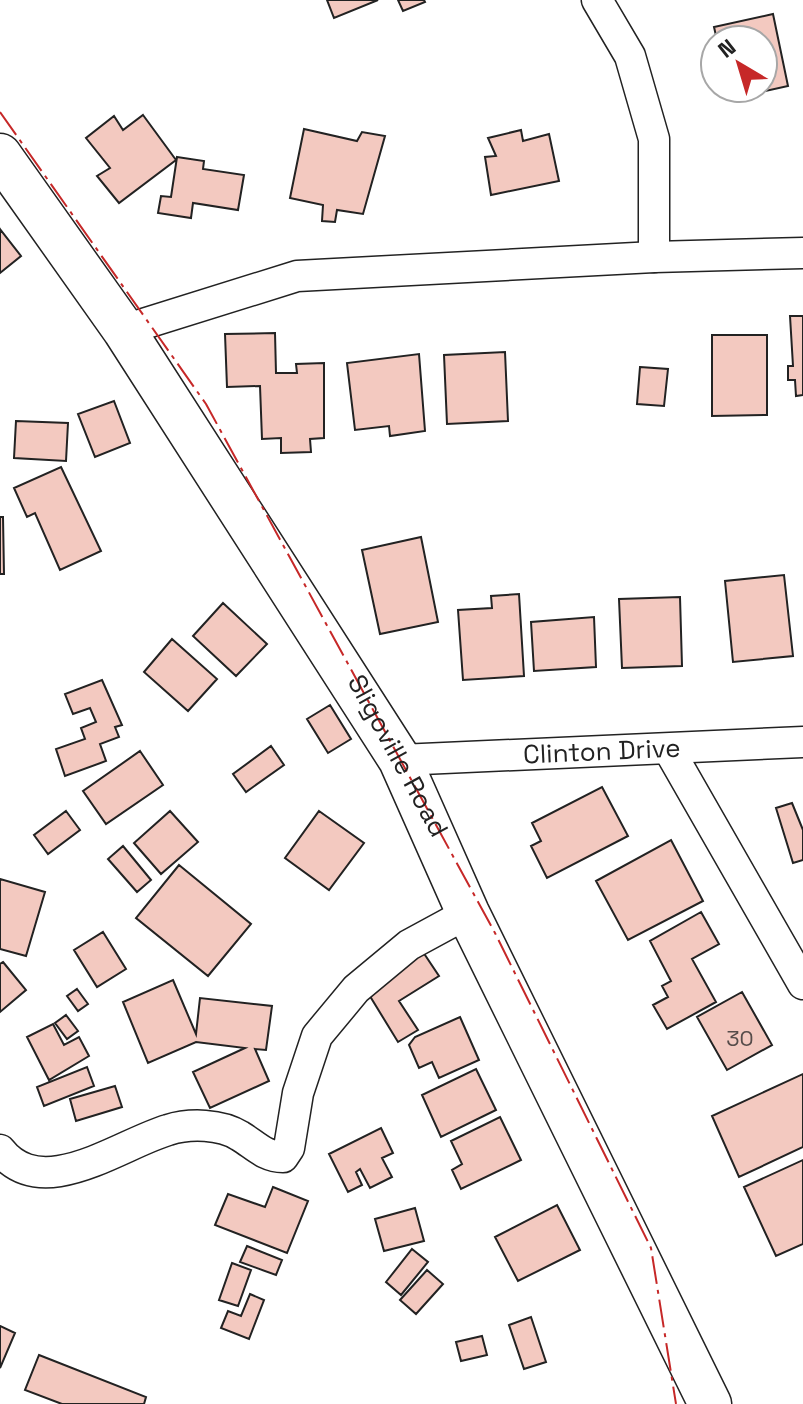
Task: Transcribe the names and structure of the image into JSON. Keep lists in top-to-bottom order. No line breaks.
{"streets":{"street":["Clinton Drive","Sligoville Road"]},"crossings":[["Clinton Drive","Sligoville Road"]],"house_numbers":["30"],"north":"top left"}
